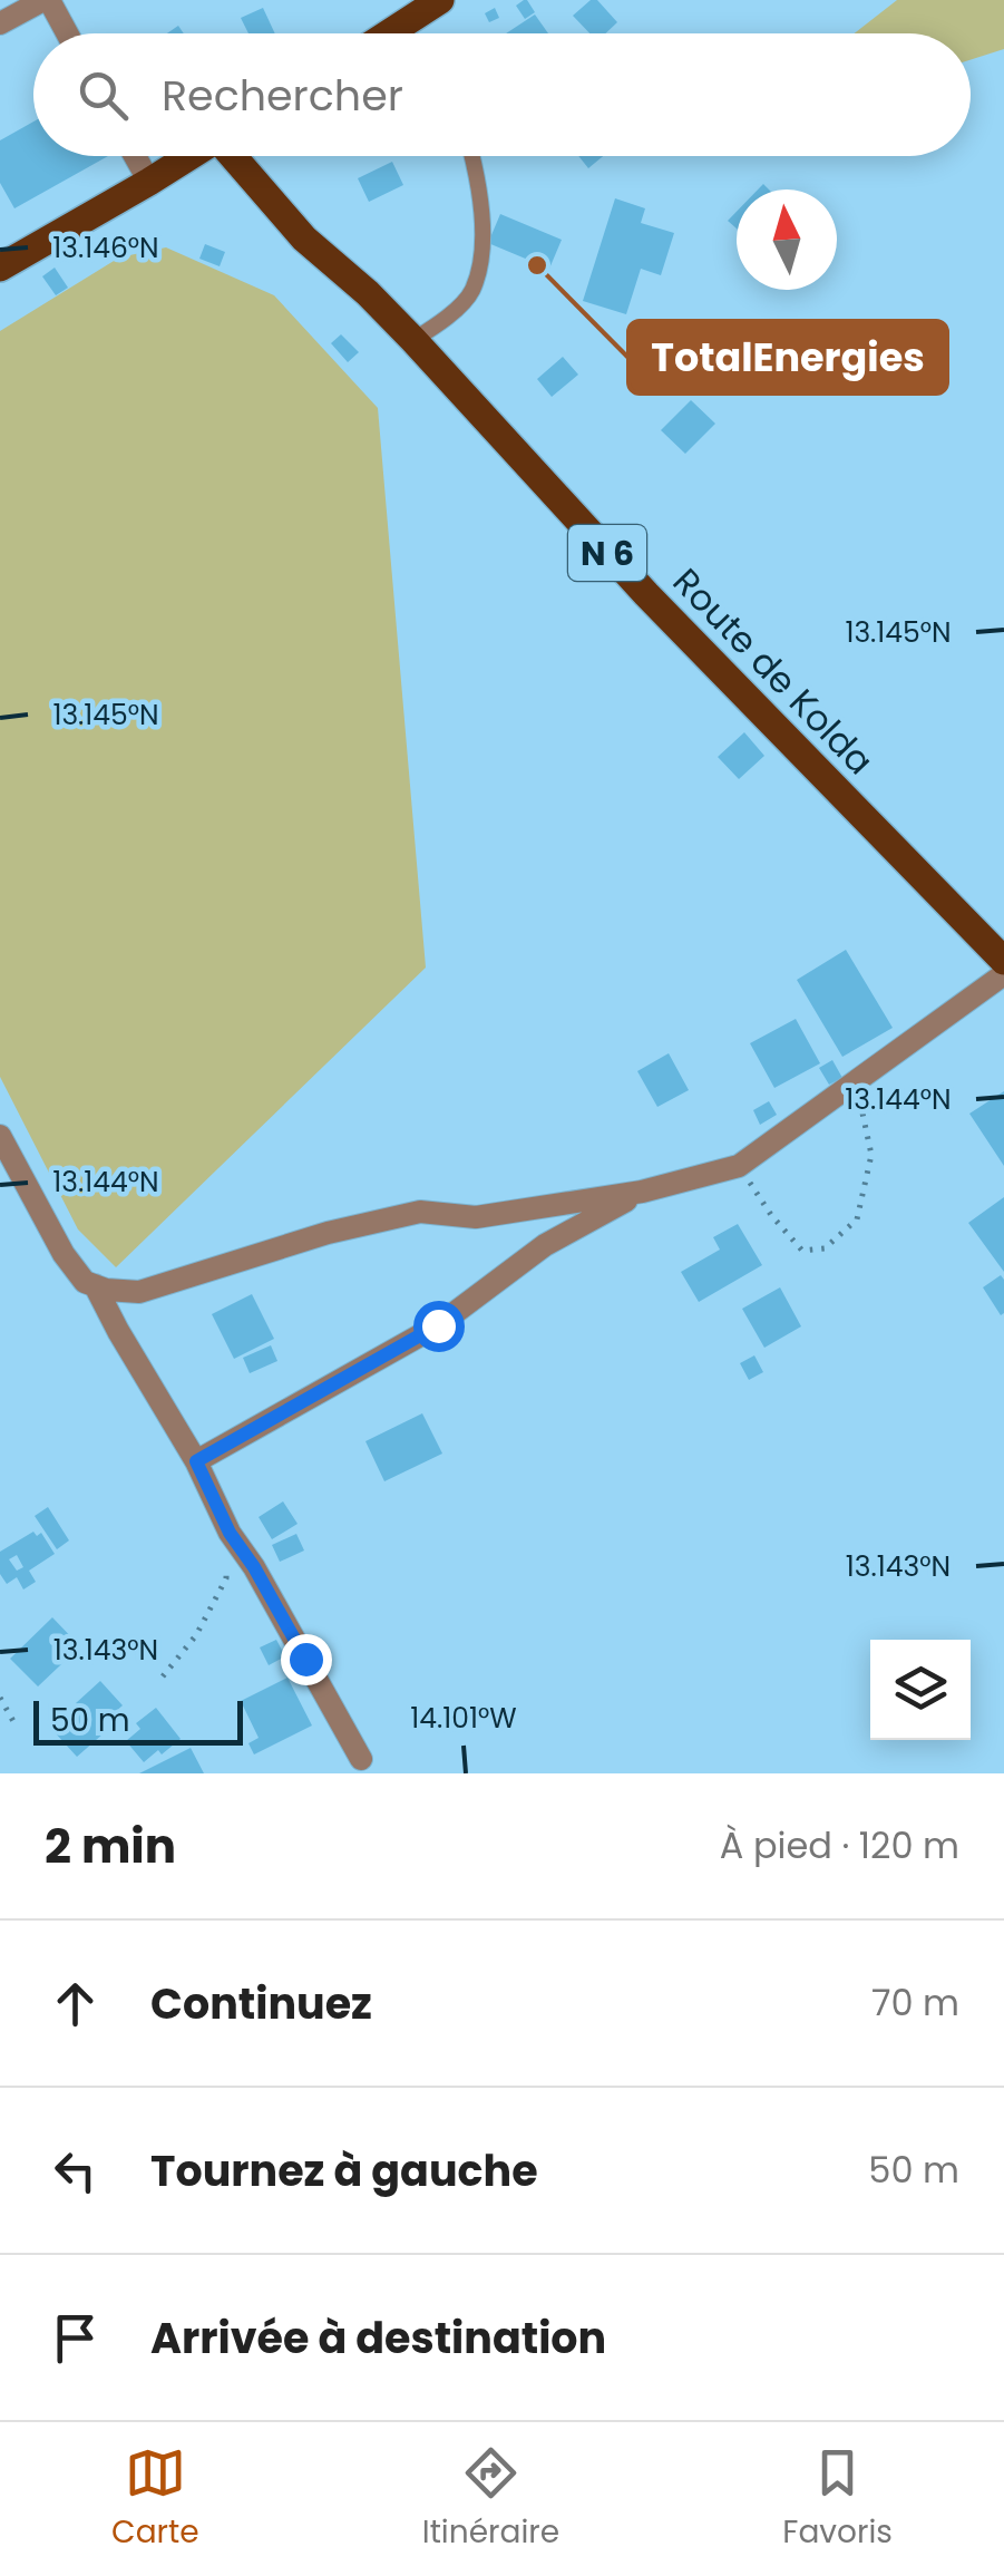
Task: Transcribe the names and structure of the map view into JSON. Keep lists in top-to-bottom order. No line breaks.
{"streets":{"main road":["N 6","Route de Kolda"]},"places":["TotalEnergies"],"scale_bar":"50 m","north":"top","page":{"search":"Rechercher","scale":"50 m","heading":["2 min","À pied · 120 m"],"list":[["Continuez","70 m"],["Tournez à gauche","50 m"],"Arrivée à destination"],"nav":["Carte","Itinéraire","Favoris"]},"coordinates":["13.146°N","13.145°N","13.144°N","13.143°N","14.101°W"]}
